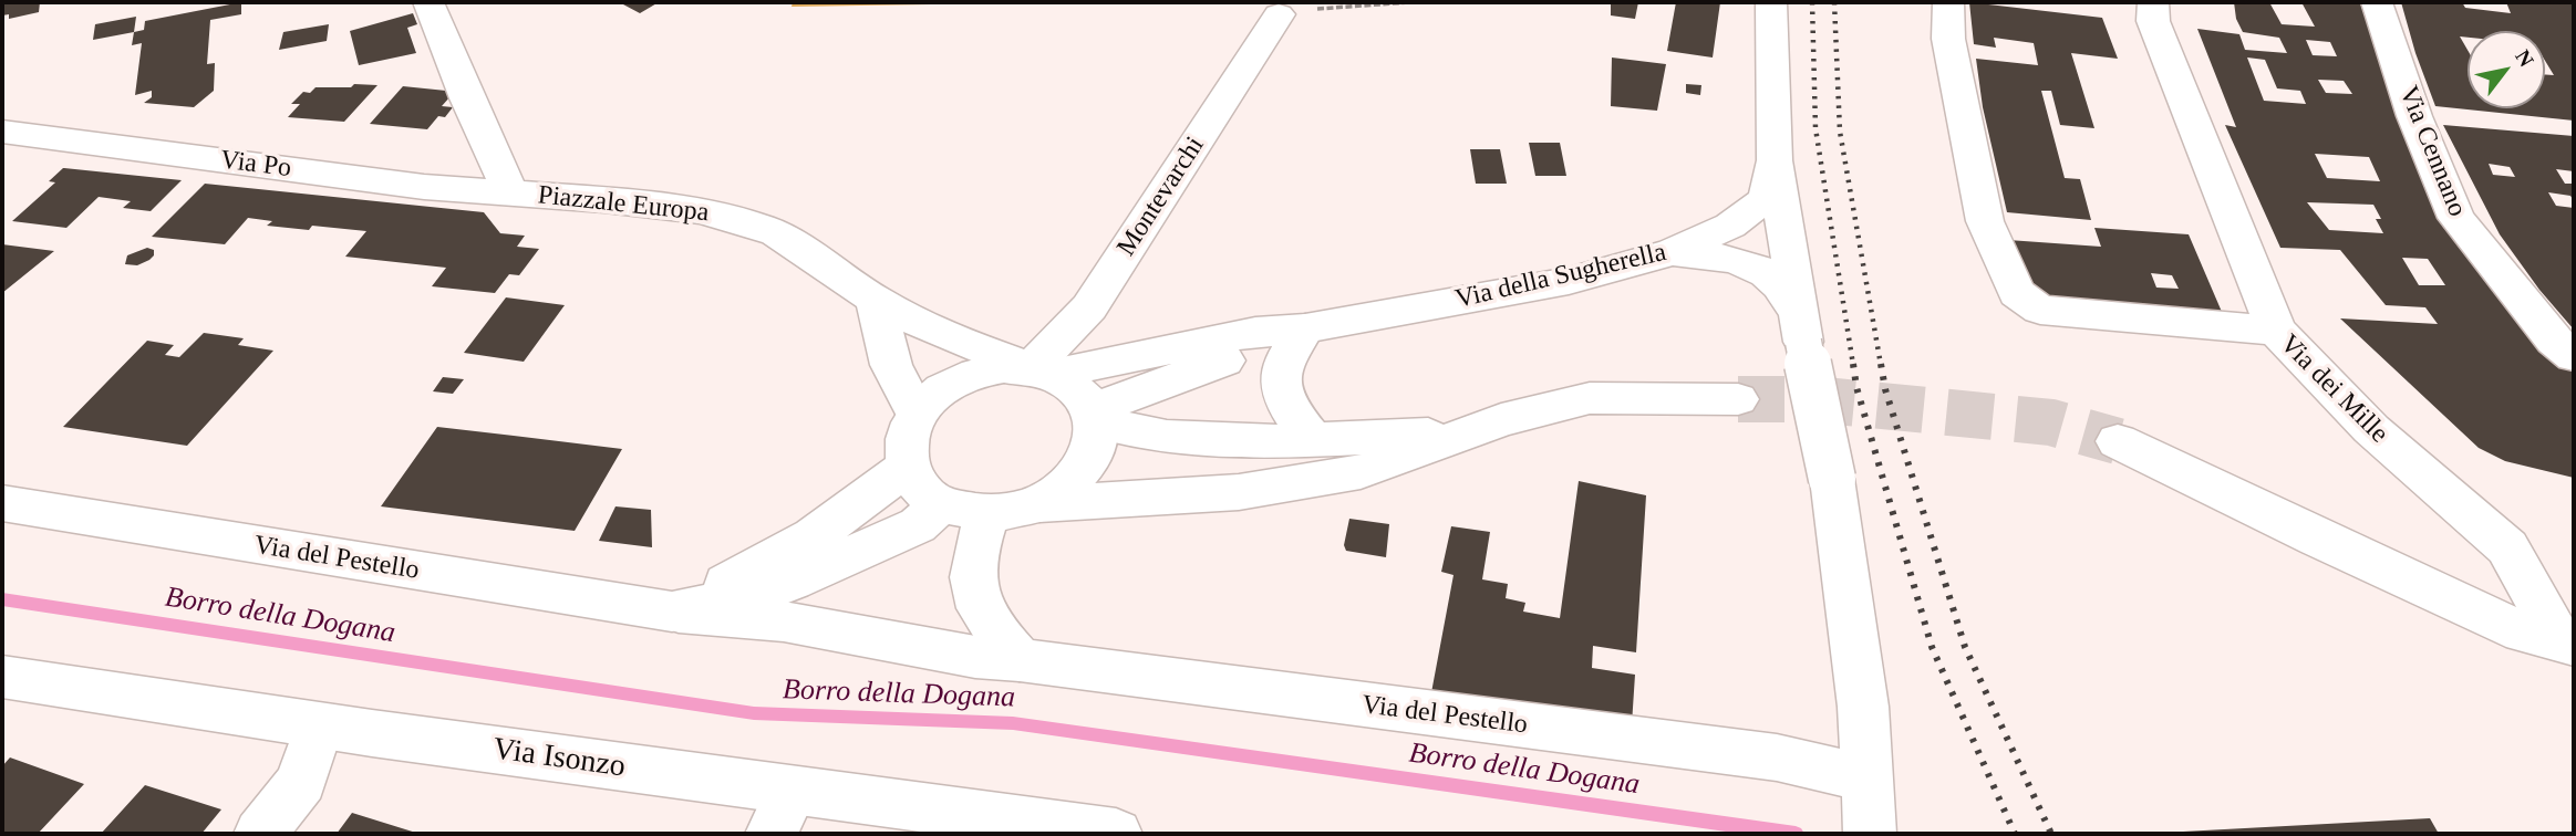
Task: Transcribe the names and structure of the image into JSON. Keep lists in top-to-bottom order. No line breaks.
{"streets":{"street":["Via Cennano","Via Po","Montevarchi","Piazzale Europa","Via della Sugherella","Via dei Mille","Via del Pestello","Via Isonzo"]},"crossings":[["Via Po","Piazzale Europa"],["Montevarchi","Piazzale Europa"],["Montevarchi","Via della Sugherella"],["Montevarchi","Via del Pestello"],["Piazzale Europa","Via della Sugherella"],["Piazzale Europa","Via del Pestello"],["Via della Sugherella","Via del Pestello"]],"water":["Borro della Dogana"],"north":"top right"}
